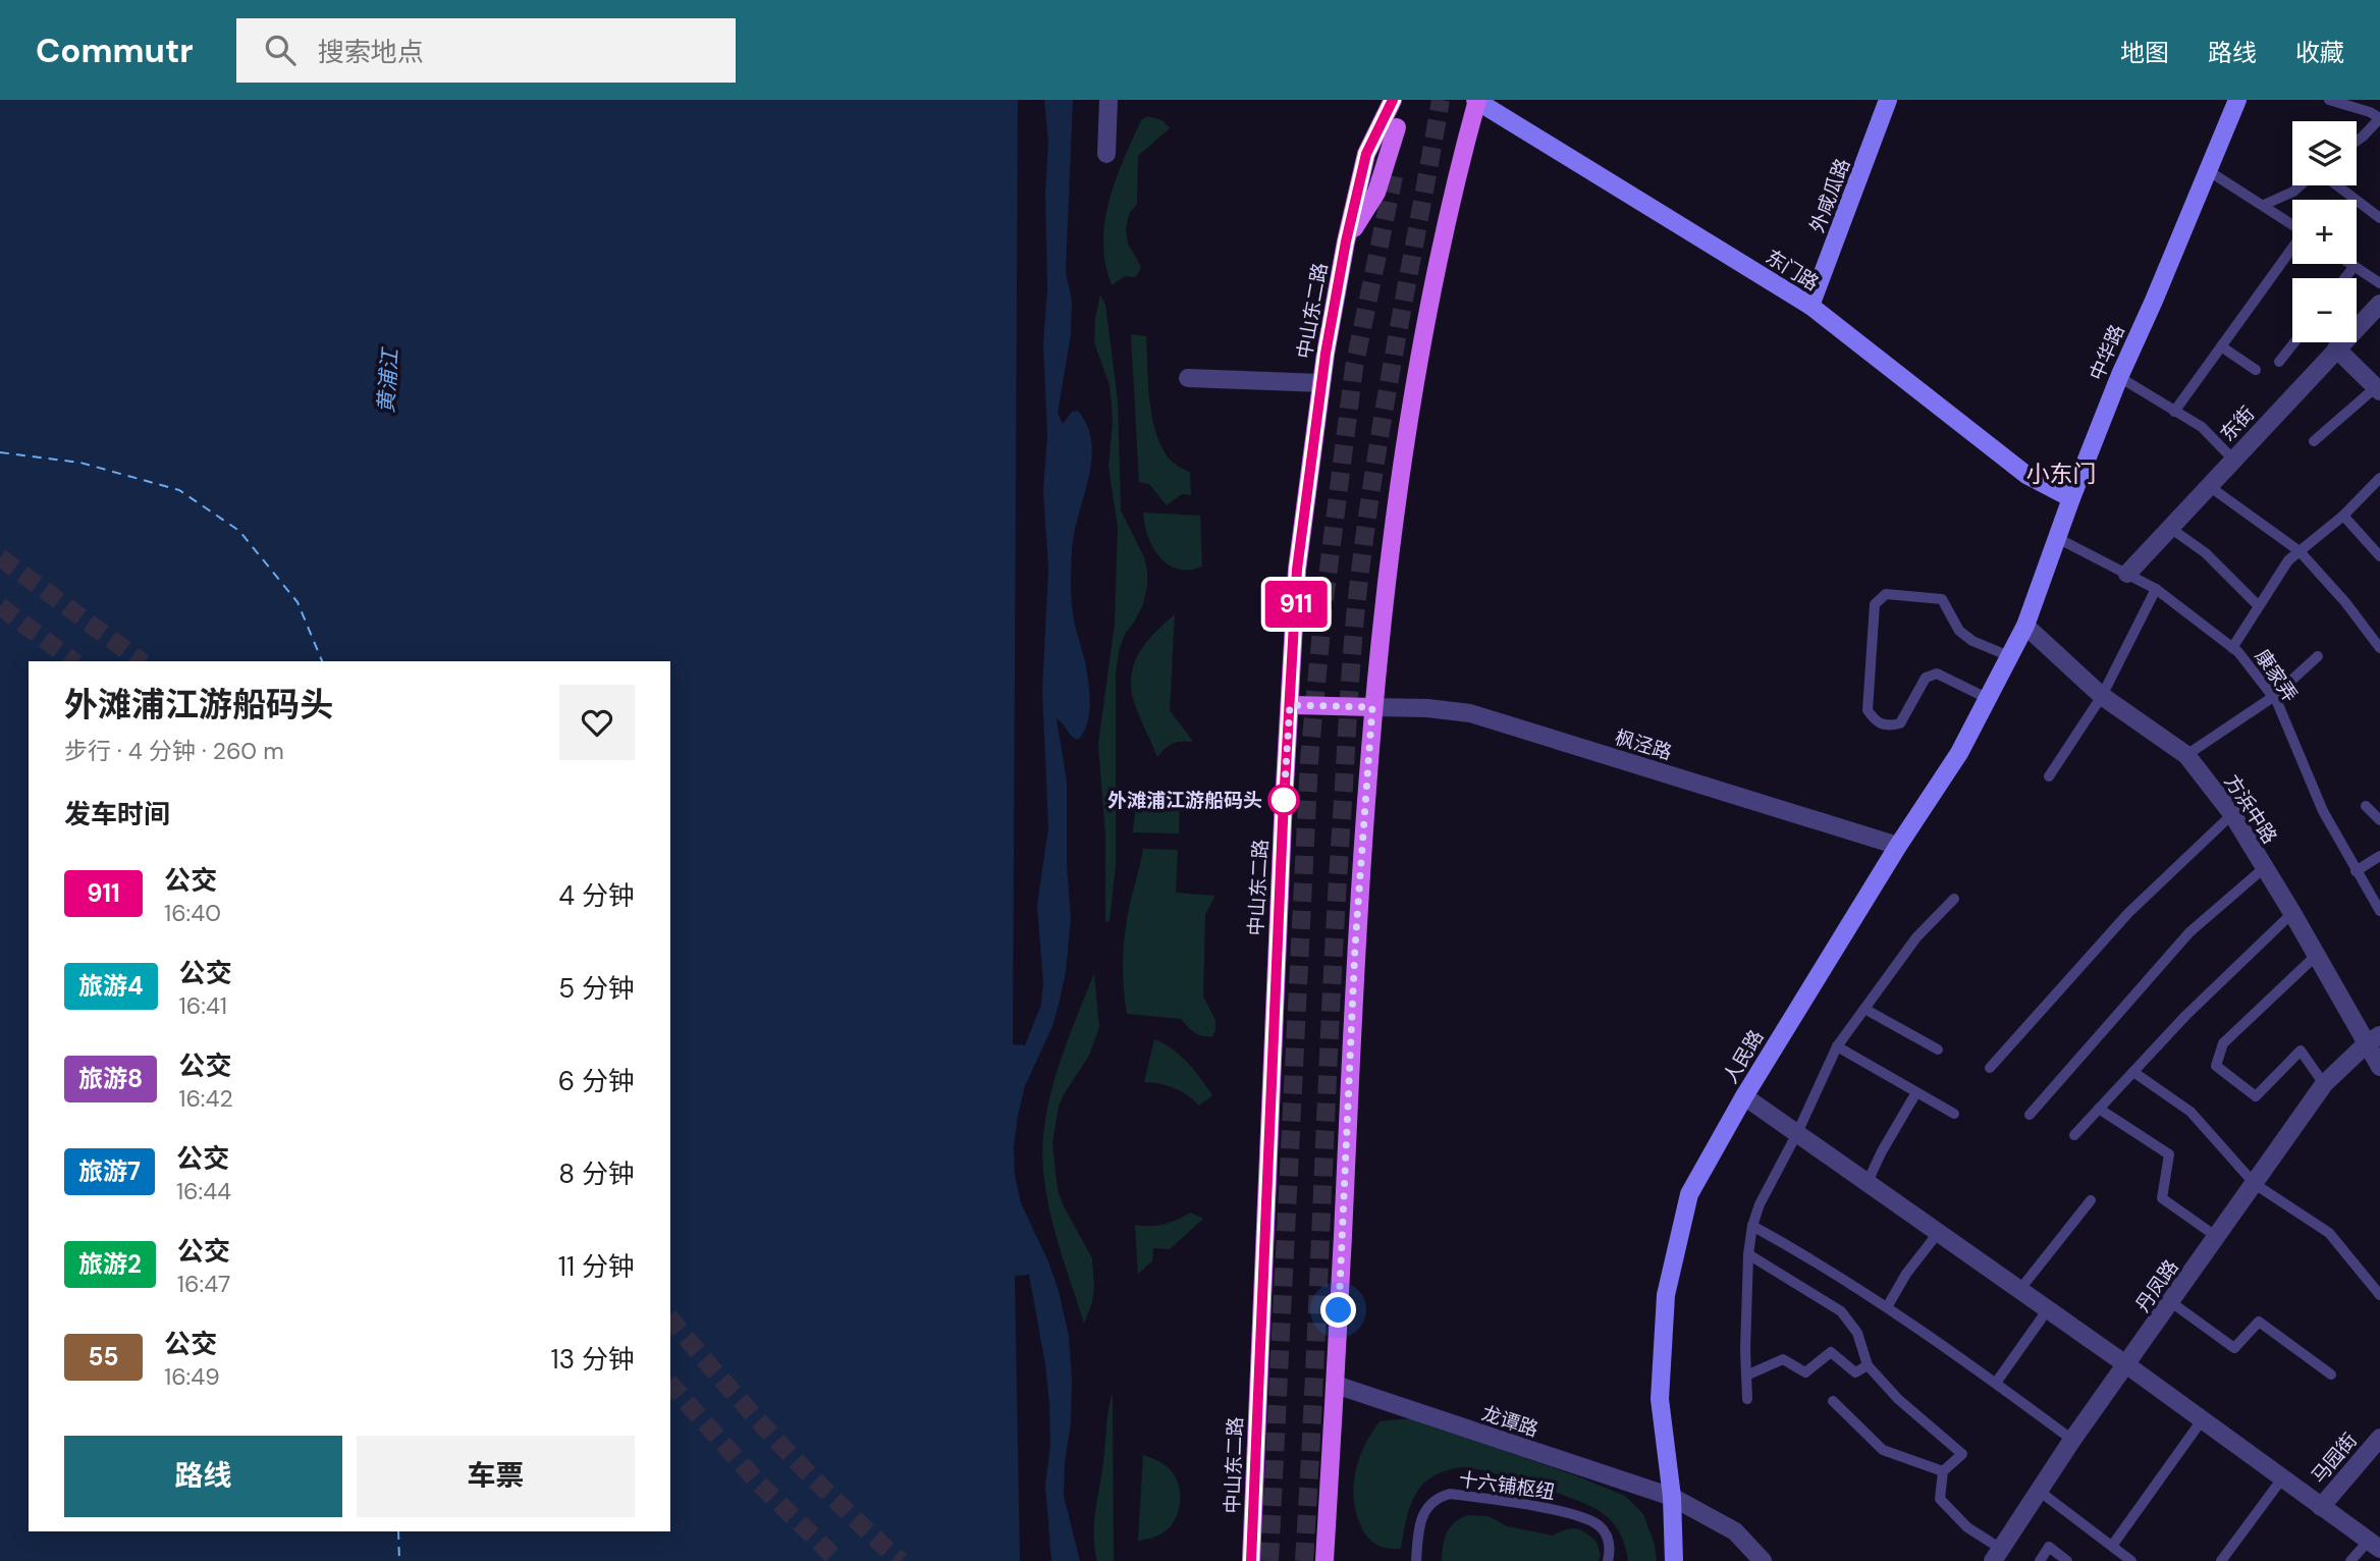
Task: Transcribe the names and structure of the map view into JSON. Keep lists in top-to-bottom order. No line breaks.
{"streets":{"main road":["中山东二路"],"street":["外咸瓜路","东门路","中华路","东街","枫泾路","方浜中路","人民路","丹凤路","龙谭路","马园街"],"lane":["康家弄","十六铺枢纽"]},"crossings":[["外咸瓜路","东门路"],["东门路","中华路"],["中华路","康家弄"],["中华路","方浜中路"],["中华路","人民路"],["东街","康家弄"],["枫泾路","人民路"],["方浜中路","人民路"],["方浜中路","丹凤路"],["人民路","龙谭路"]],"districts":["小东门"],"water":["黄浦江"],"places":["外滩浦江游船码头"],"lines":["bus line 911"],"page":{"header":"Commutr","search":"搜索地点","nav":["地图","路线","收藏"],"on_map":"911","map_buttons":["+","−"],"heading":[["外滩浦江游船码头","步行 · 4 分钟 · 260 m"],"发车时间"],"list":[{"mark":"911","name":"公交","note":"16:40","value":"4 分钟"},{"mark":"旅游4","name":"公交","note":"16:41","value":"5 分钟"},{"mark":"旅游8","name":"公交","note":"16:42","value":"6 分钟"},{"mark":"旅游7","name":"公交","note":"16:44","value":"8 分钟"},{"mark":"旅游2","name":"公交","note":"16:47","value":"11 分钟"},{"mark":"55","name":"公交","note":"16:49","value":"13 分钟"}],"buttons":["路线","车票"]}}
